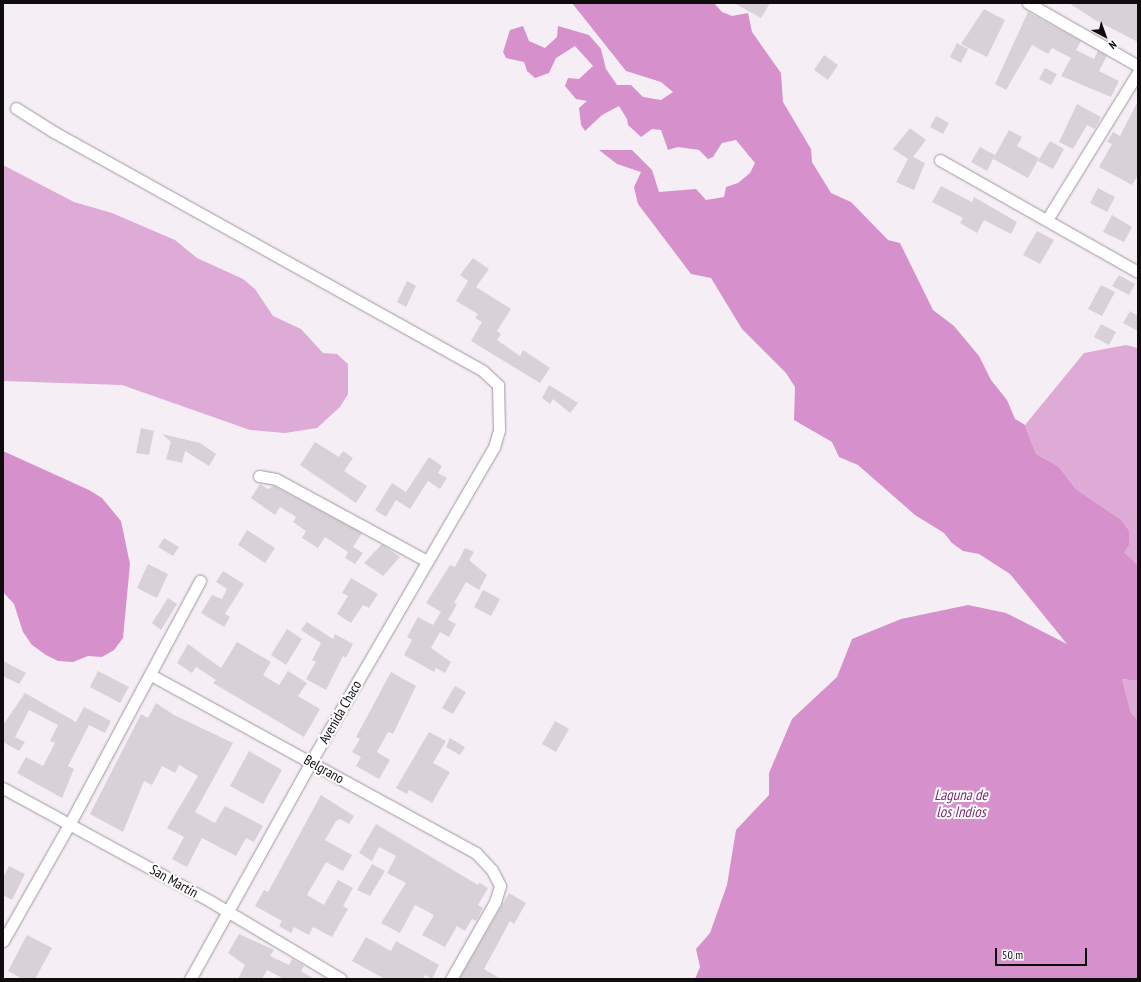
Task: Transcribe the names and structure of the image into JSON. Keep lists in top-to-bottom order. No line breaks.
{"streets":{"street":["Avenida Chaco","Belgrano","San Martín"]},"crossings":[["Avenida Chaco","Belgrano"],["Avenida Chaco","San Martín"]],"water":["Laguna de los Indios"],"scale_bar":"50 m","north":"bottom right"}
